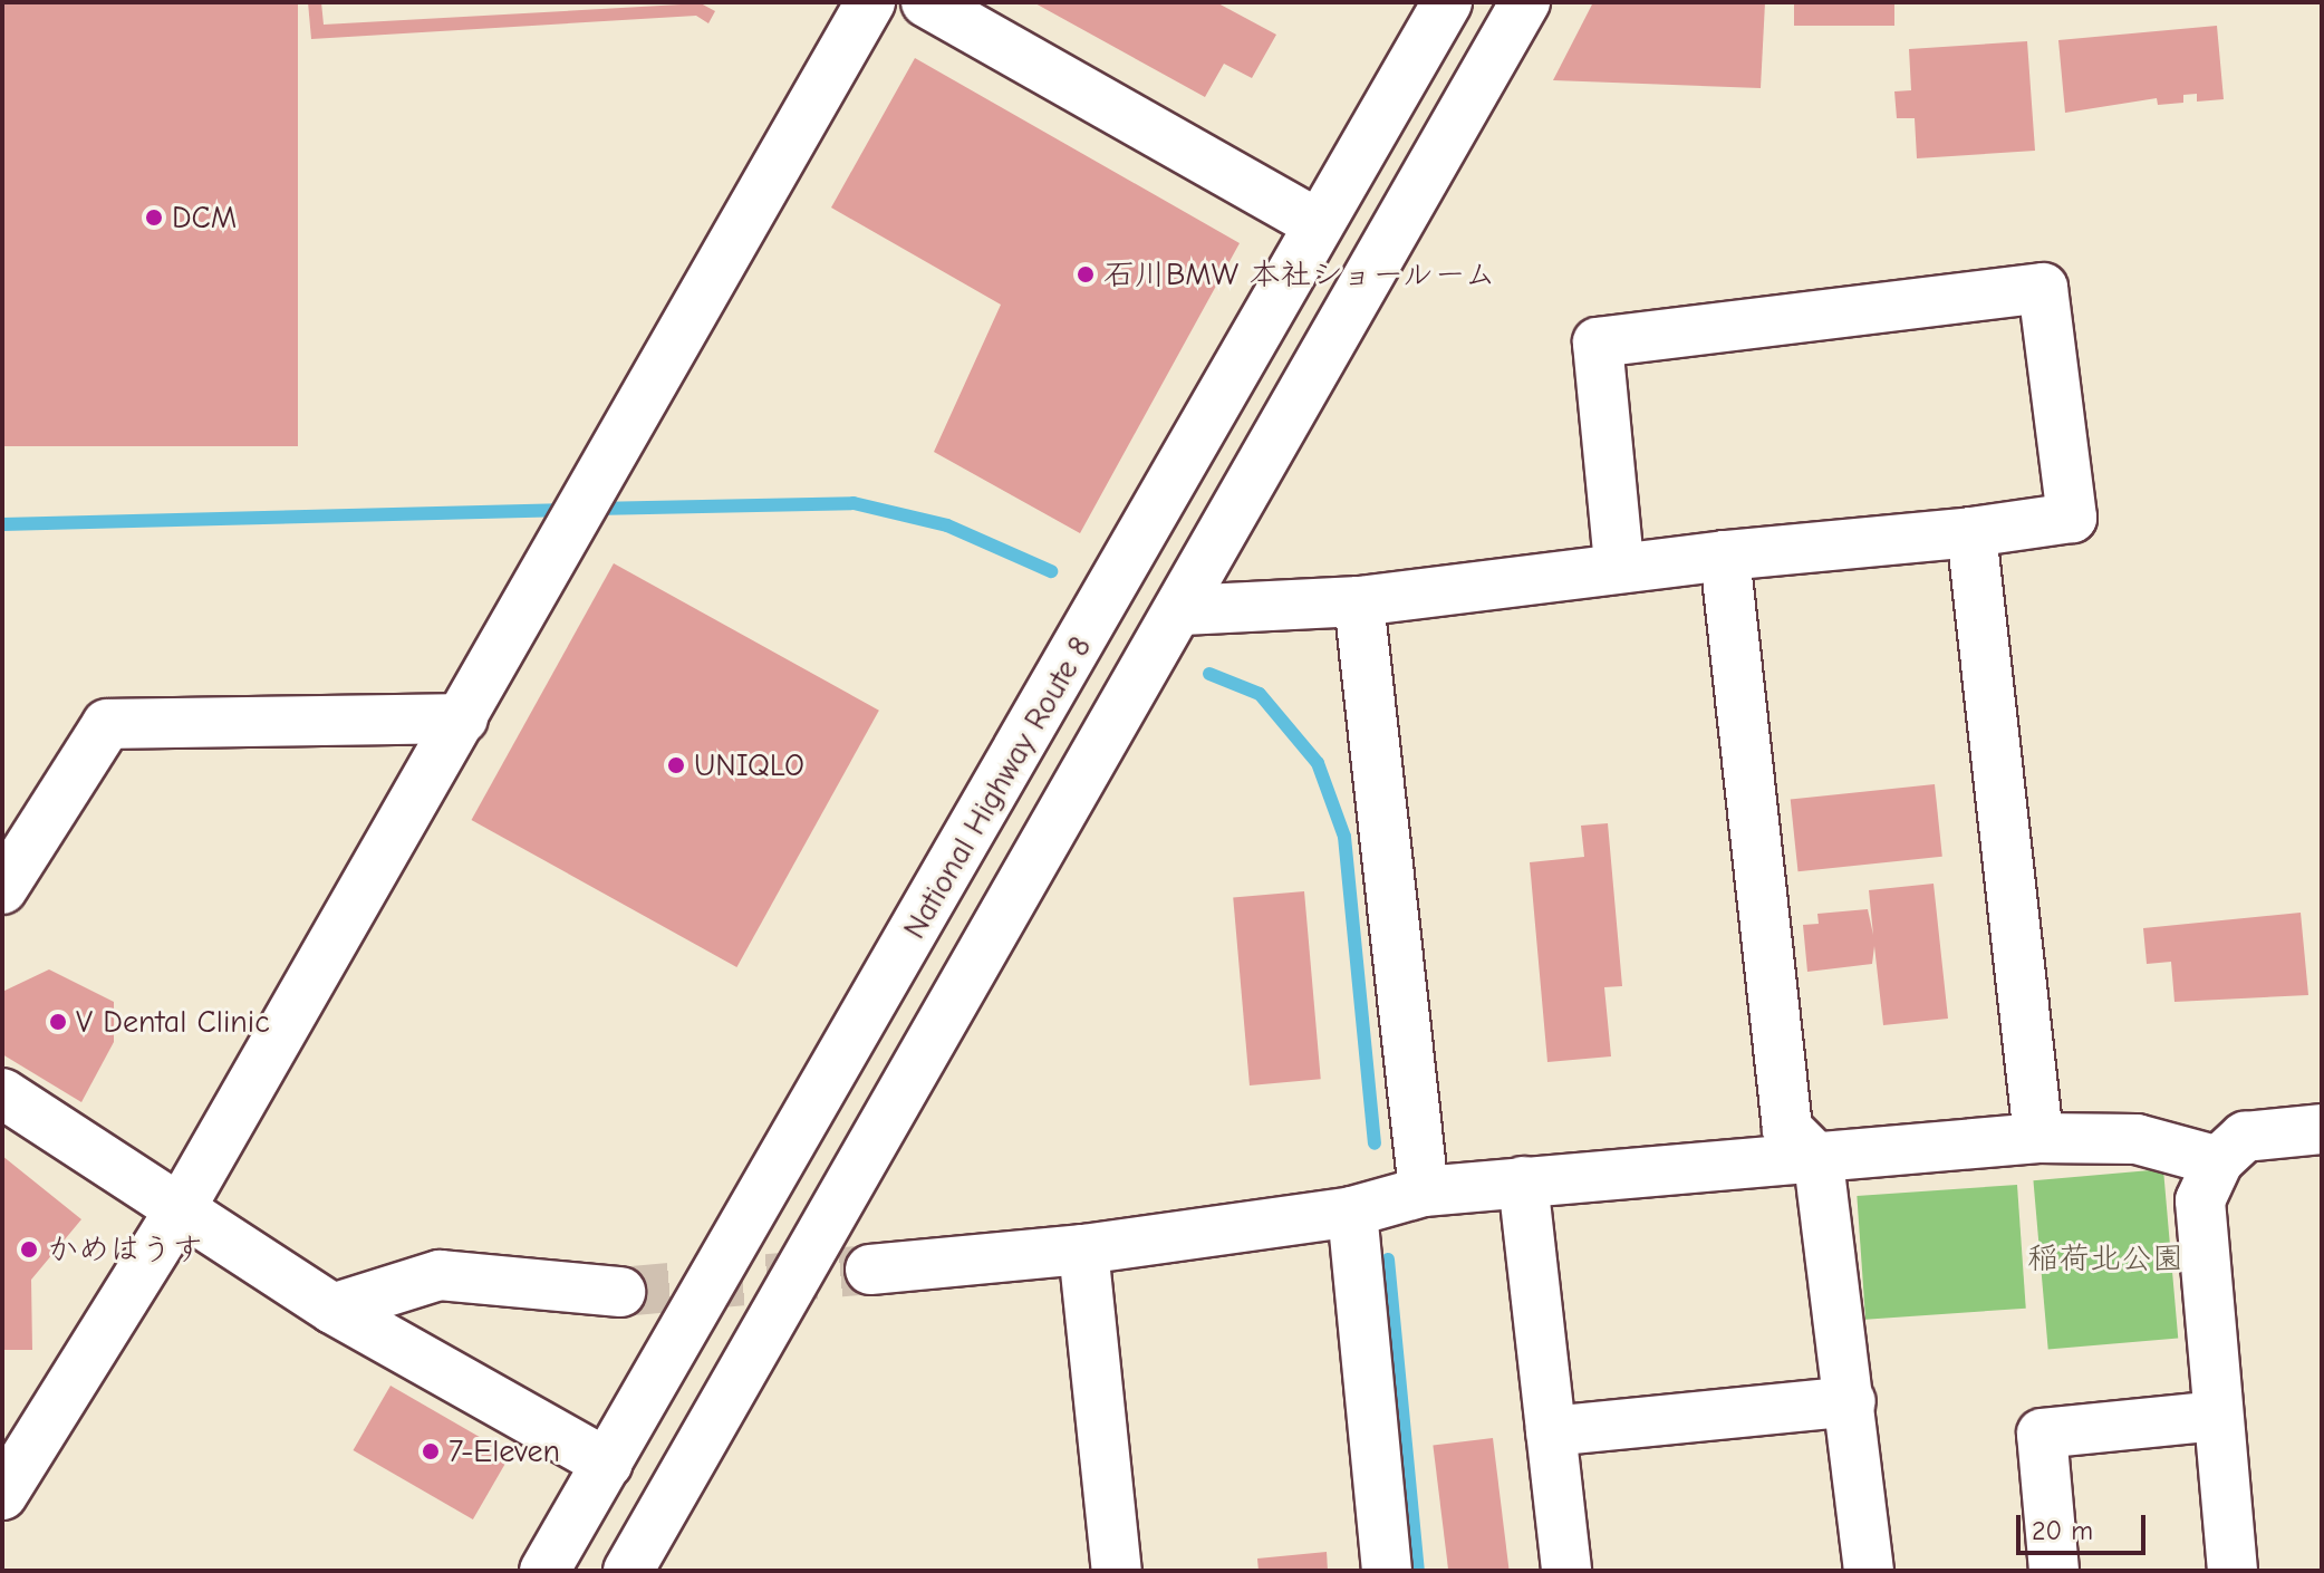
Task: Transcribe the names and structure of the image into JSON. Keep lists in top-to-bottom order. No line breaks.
{"streets":{"main road":["National Highway Route 8"]},"parks":["稲荷北公園"],"places":["DCM","石川BMW 本社ショールーム","UNIQLO","V Dental Clinic","かめはうす","7-Eleven"],"scale_bar":"20 m"}
